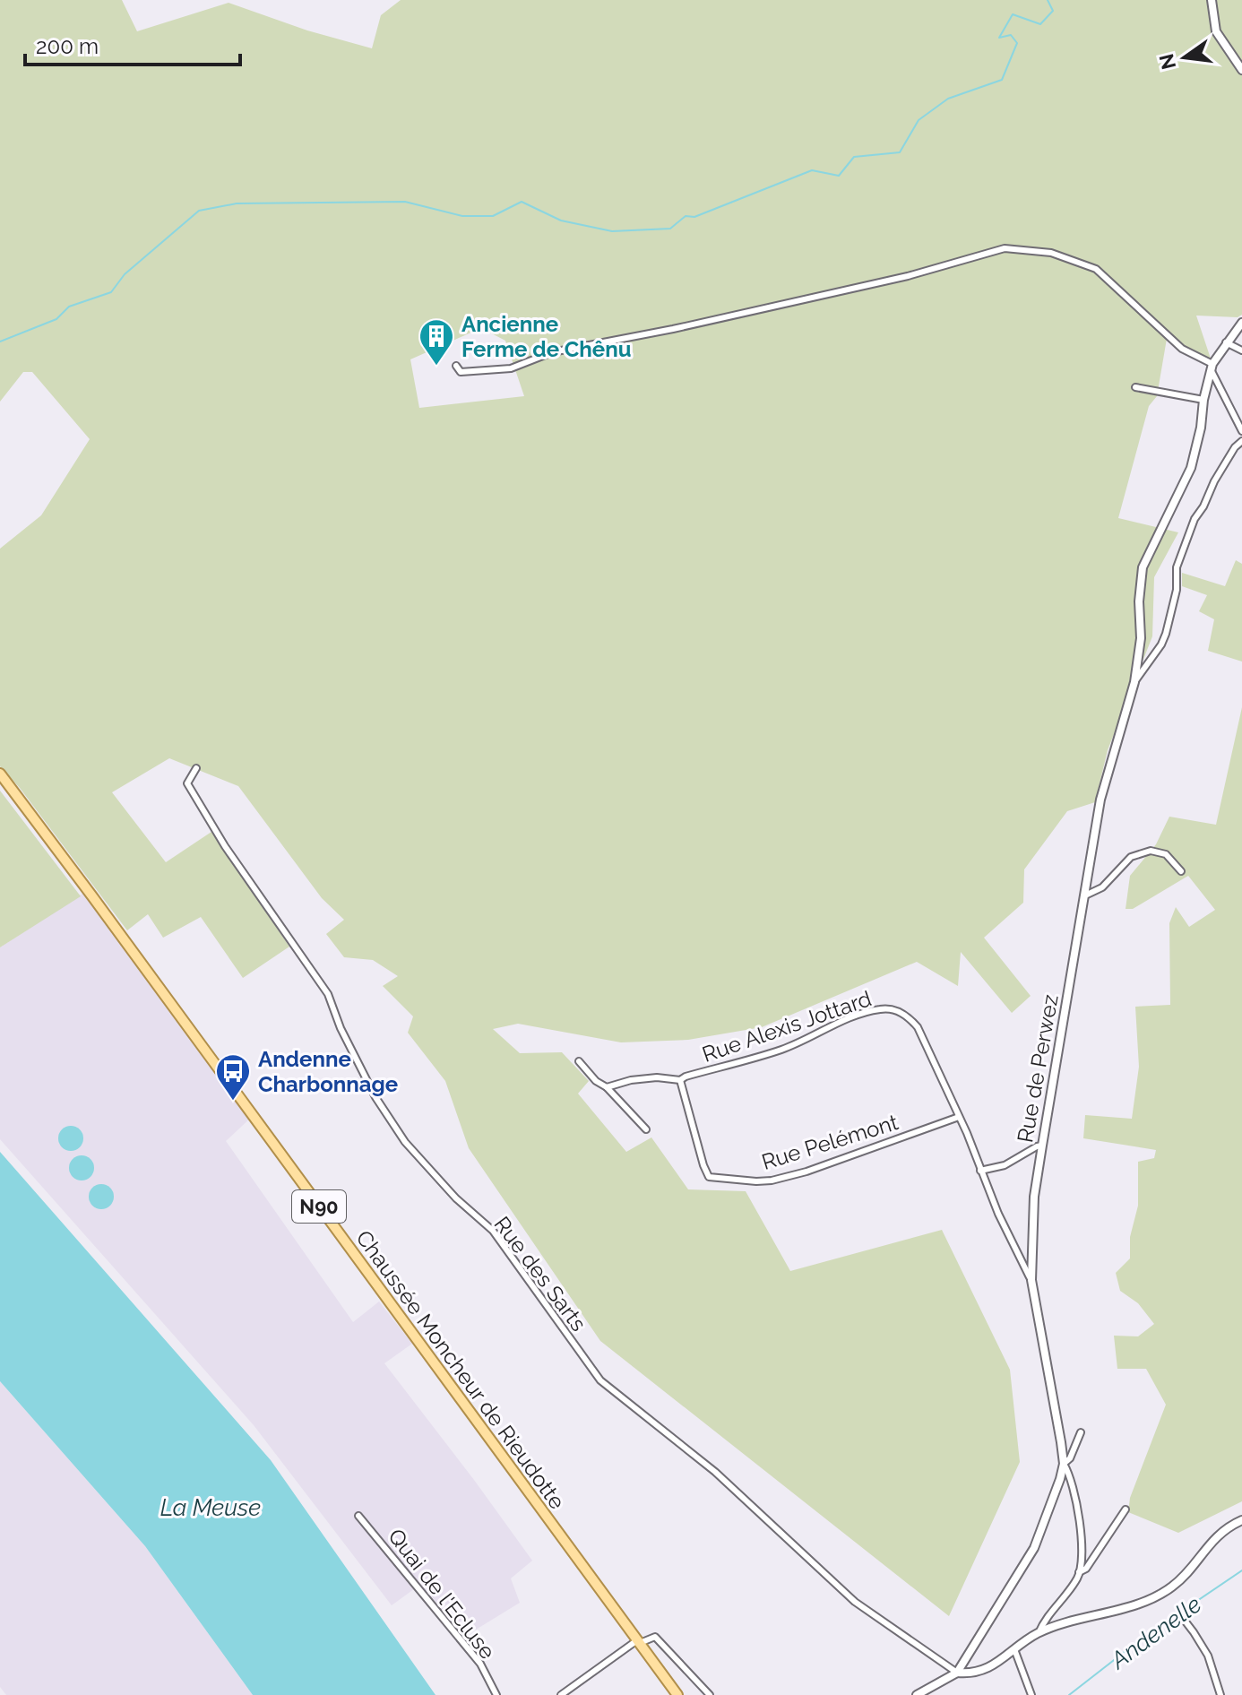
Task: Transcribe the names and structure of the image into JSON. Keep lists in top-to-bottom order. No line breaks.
{"streets":{"main road":["N90","Chaussée Moncheur de Rieudotte"],"street":["Rue Alexis Jottard","Rue de Perwez","Rue Pelémont","Rue des Sarts","Quai de l'Ecluse"]},"crossings":[["Rue Alexis Jottard","Rue Pelémont"],["Rue de Perwez","Rue des Sarts"],["N90","Chaussée Moncheur de Rieudotte"]],"water":["La Meuse","Andenelle"],"places":{"building":["Ancienne Ferme de Chênu"],"bus stop":["Andenne Charbonnage"]},"scale_bar":"200 m","north":"left"}
